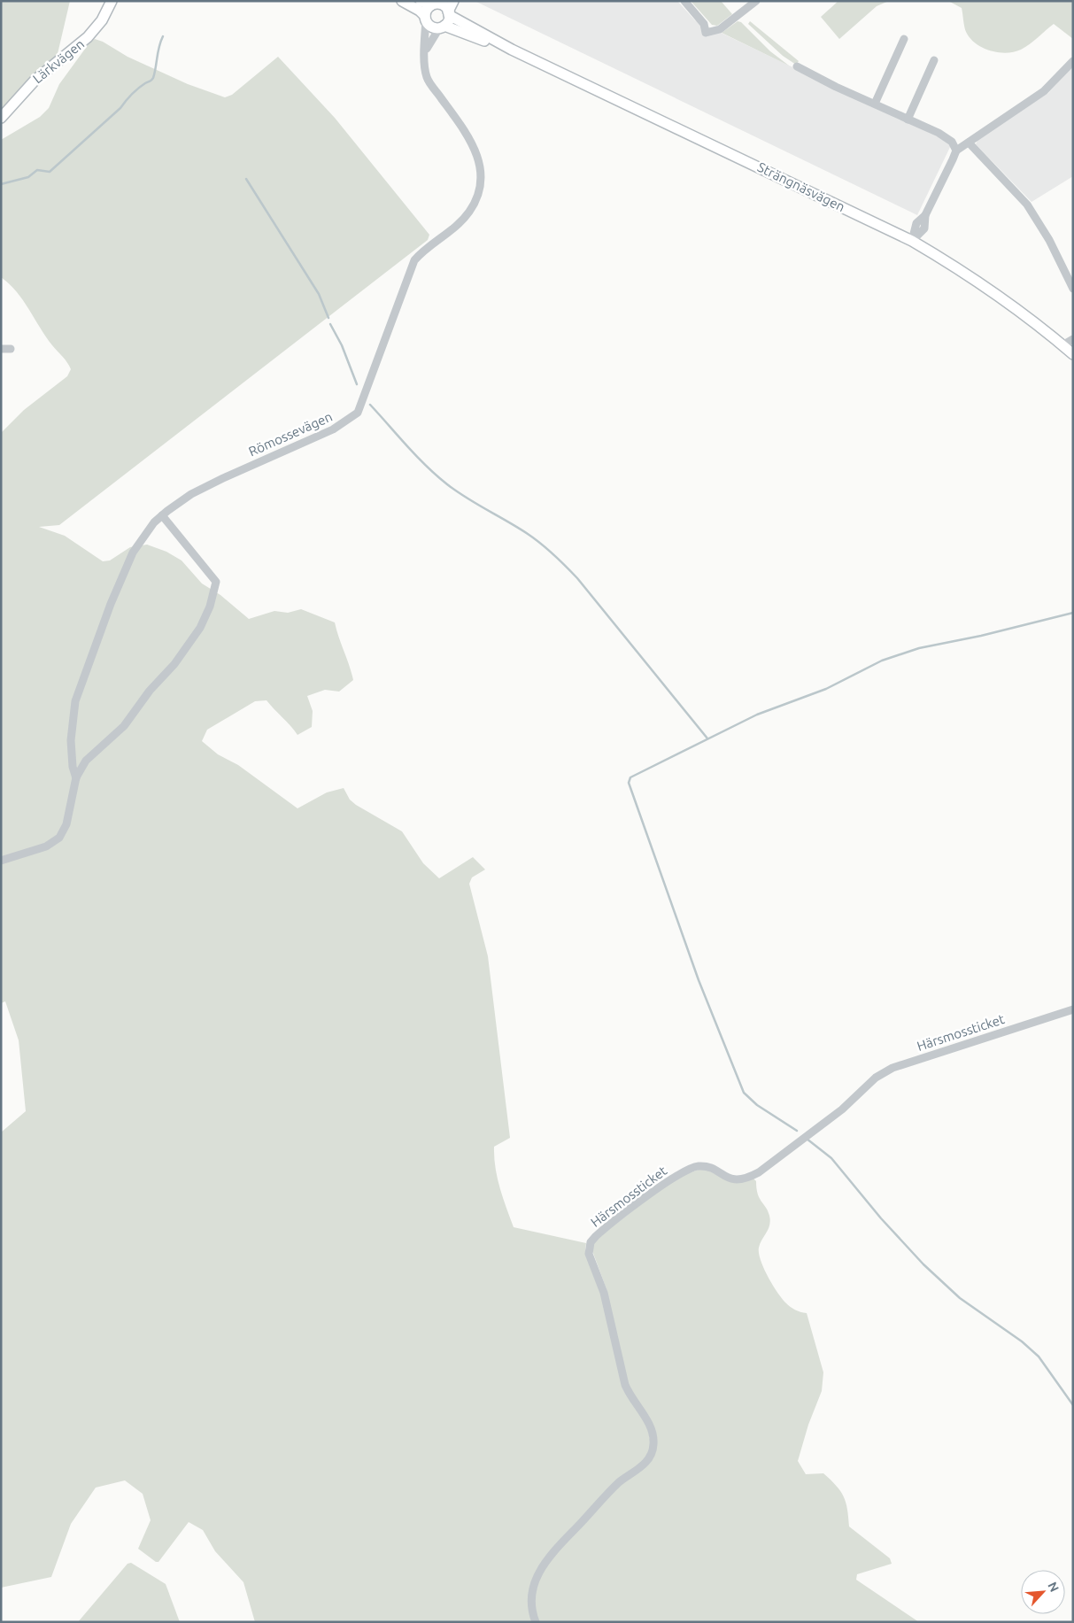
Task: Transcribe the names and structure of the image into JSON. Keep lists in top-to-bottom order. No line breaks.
{"streets":{"main road":["Lärkvägen","Strängnäsvägen"],"street":["Römossevägen","Härsmossticket"]},"crossings":[["Strängnäsvägen","Römossevägen"]],"north":"top right"}
